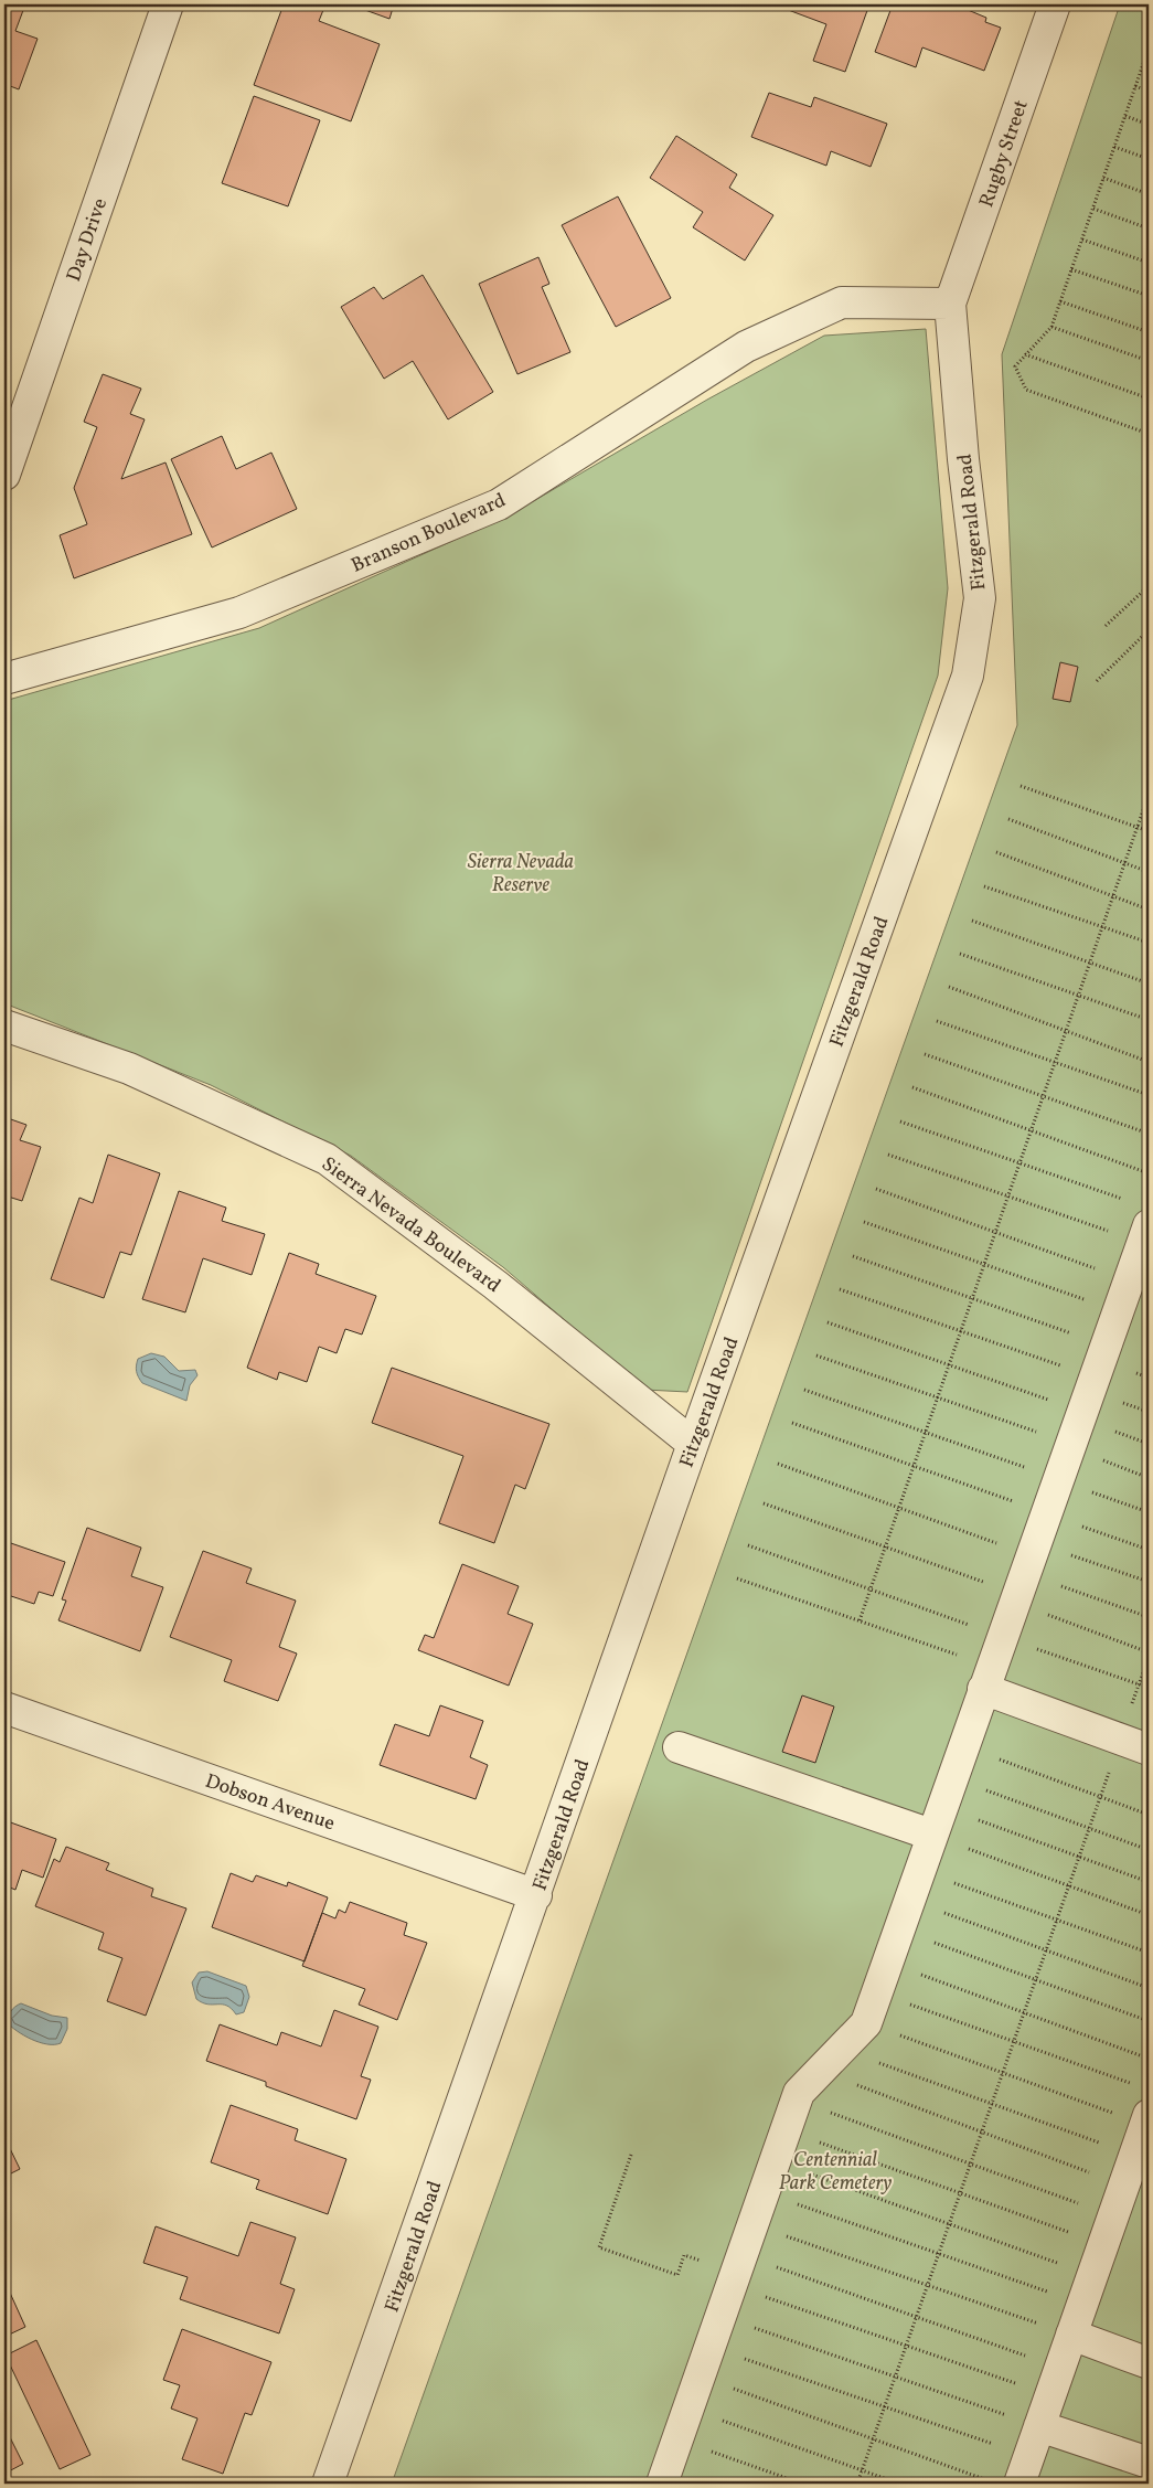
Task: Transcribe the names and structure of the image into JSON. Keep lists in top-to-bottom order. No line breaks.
{"streets":{"street":["Rugby Street","Day Drive","Fitzgerald Road","Branson Boulevard","Sierra Nevada Boulevard","Dobson Avenue"]},"crossings":[["Rugby Street","Fitzgerald Road"],["Rugby Street","Branson Boulevard"],["Fitzgerald Road","Branson Boulevard"],["Fitzgerald Road","Sierra Nevada Boulevard"],["Fitzgerald Road","Dobson Avenue"]],"parks":["Sierra Nevada Reserve","Centennial Park Cemetery"]}
